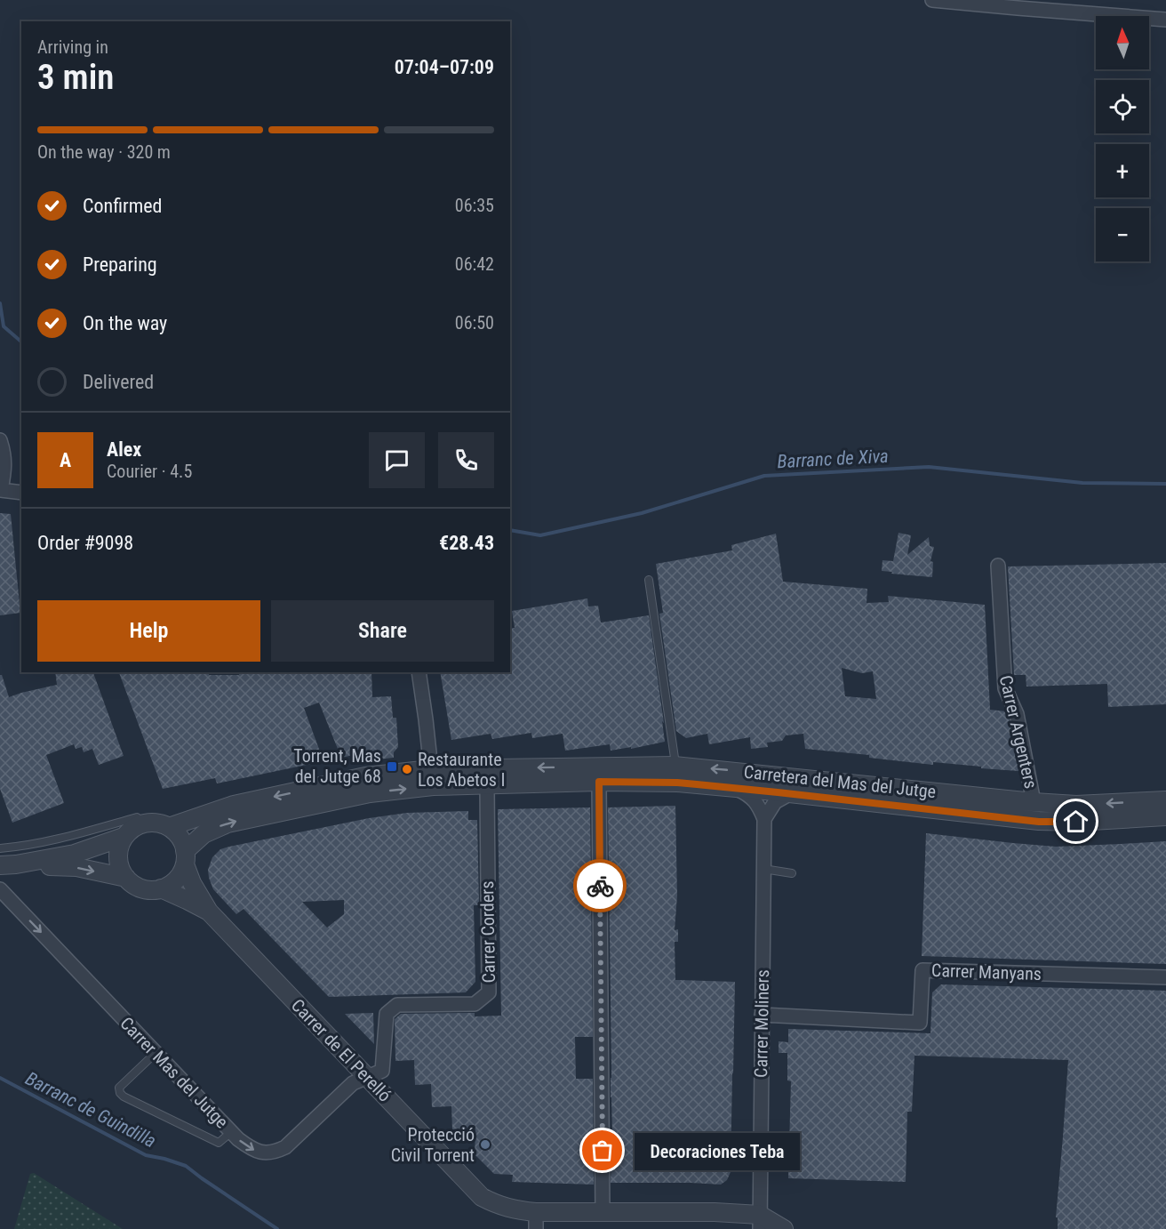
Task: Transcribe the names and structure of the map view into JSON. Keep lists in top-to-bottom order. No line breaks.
{"streets":{"street":["Carrer Argenters","Carretera del Mas del Jutge","Carrer Corders","Carrer Manyans","Carrer Moliners","Carrer de El Perelló","Carrer Mas del Jutge"]},"crossings":[["Carrer Argenters","Carretera del Mas del Jutge"],["Carretera del Mas del Jutge","Carrer Corders"],["Carrer Corders","Carrer de El Perelló"],["Carrer Corders","Carrer Mas del Jutge"],["Carrer Manyans","Carrer Moliners"],["Carrer Moliners","Carrer de El Perelló"],["Carrer de El Perelló","Carrer Mas del Jutge"]],"water":["Barranc de Xiva","Barranc de Guindilla"],"places":{"transit":["Torrent, Mas del Jutge 68"],"other":["Restaurante Los Abetos I","Protecció Civil Torrent","Decoraciones Teba"]},"north":"top","page":{"map_buttons":["+","−"],"heading":["3 min","Arriving in","07:04–07:09"],"panel":["Alex","Courier · 4.5","Order #9098","€28.43"],"bar":"On the way · 320 m","list":[["Confirmed","06:35"],["Preparing","06:42"],["On the way","06:50"],"Delivered"],"round":"A","buttons":["Help","Share"],"bubble":"Decoraciones Teba"}}
